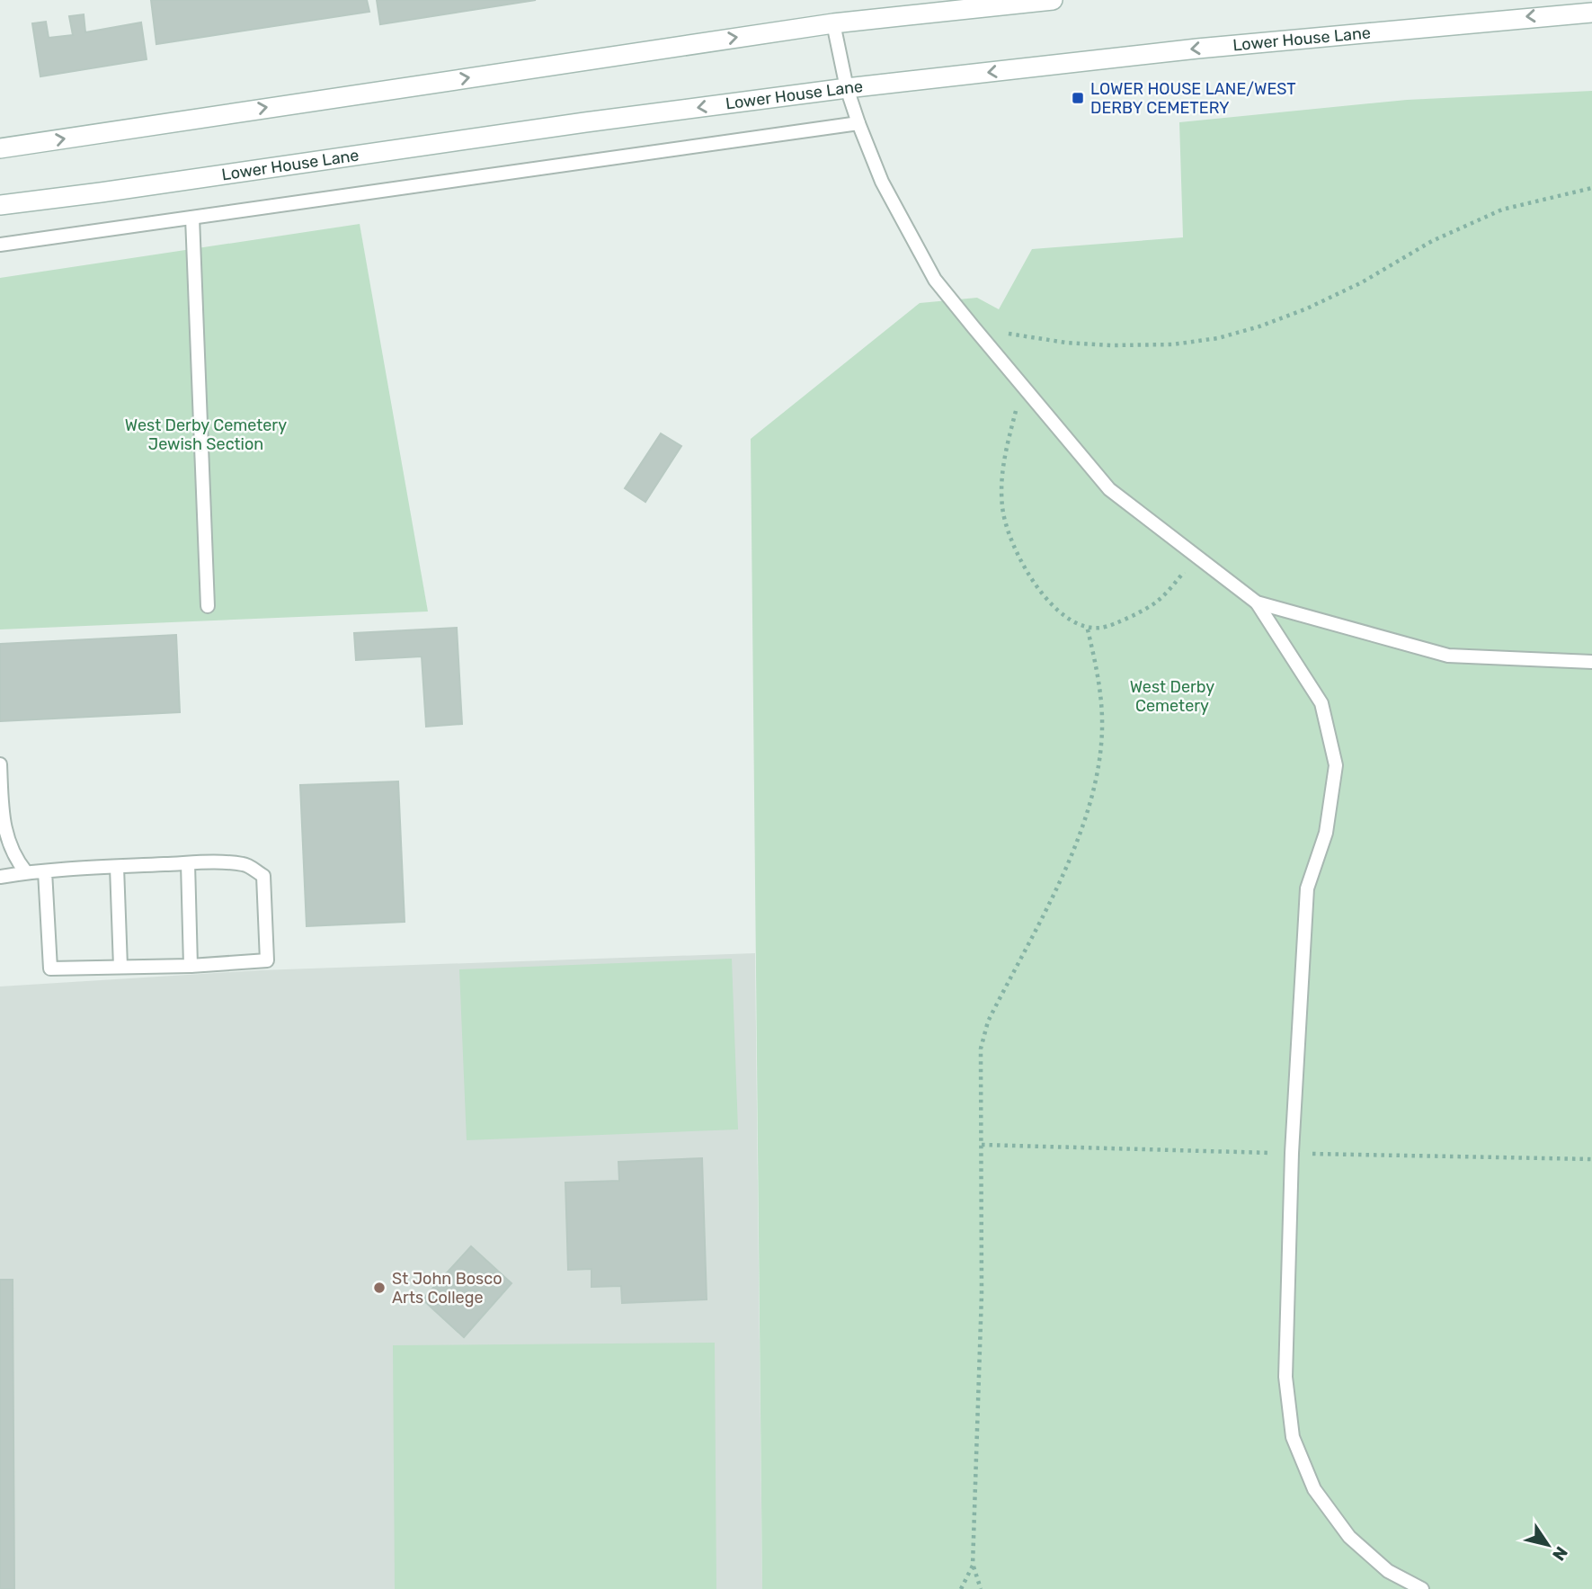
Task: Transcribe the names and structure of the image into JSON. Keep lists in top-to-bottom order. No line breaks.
{"streets":{"street":["Lower House Lane"]},"parks":["West Derby Cemetery Jewish Section","West Derby Cemetery"],"places":{"transit":["LOWER HOUSE LANE/WEST DERBY CEMETERY"],"other":["St John Bosco Arts College"]},"north":"bottom right"}
